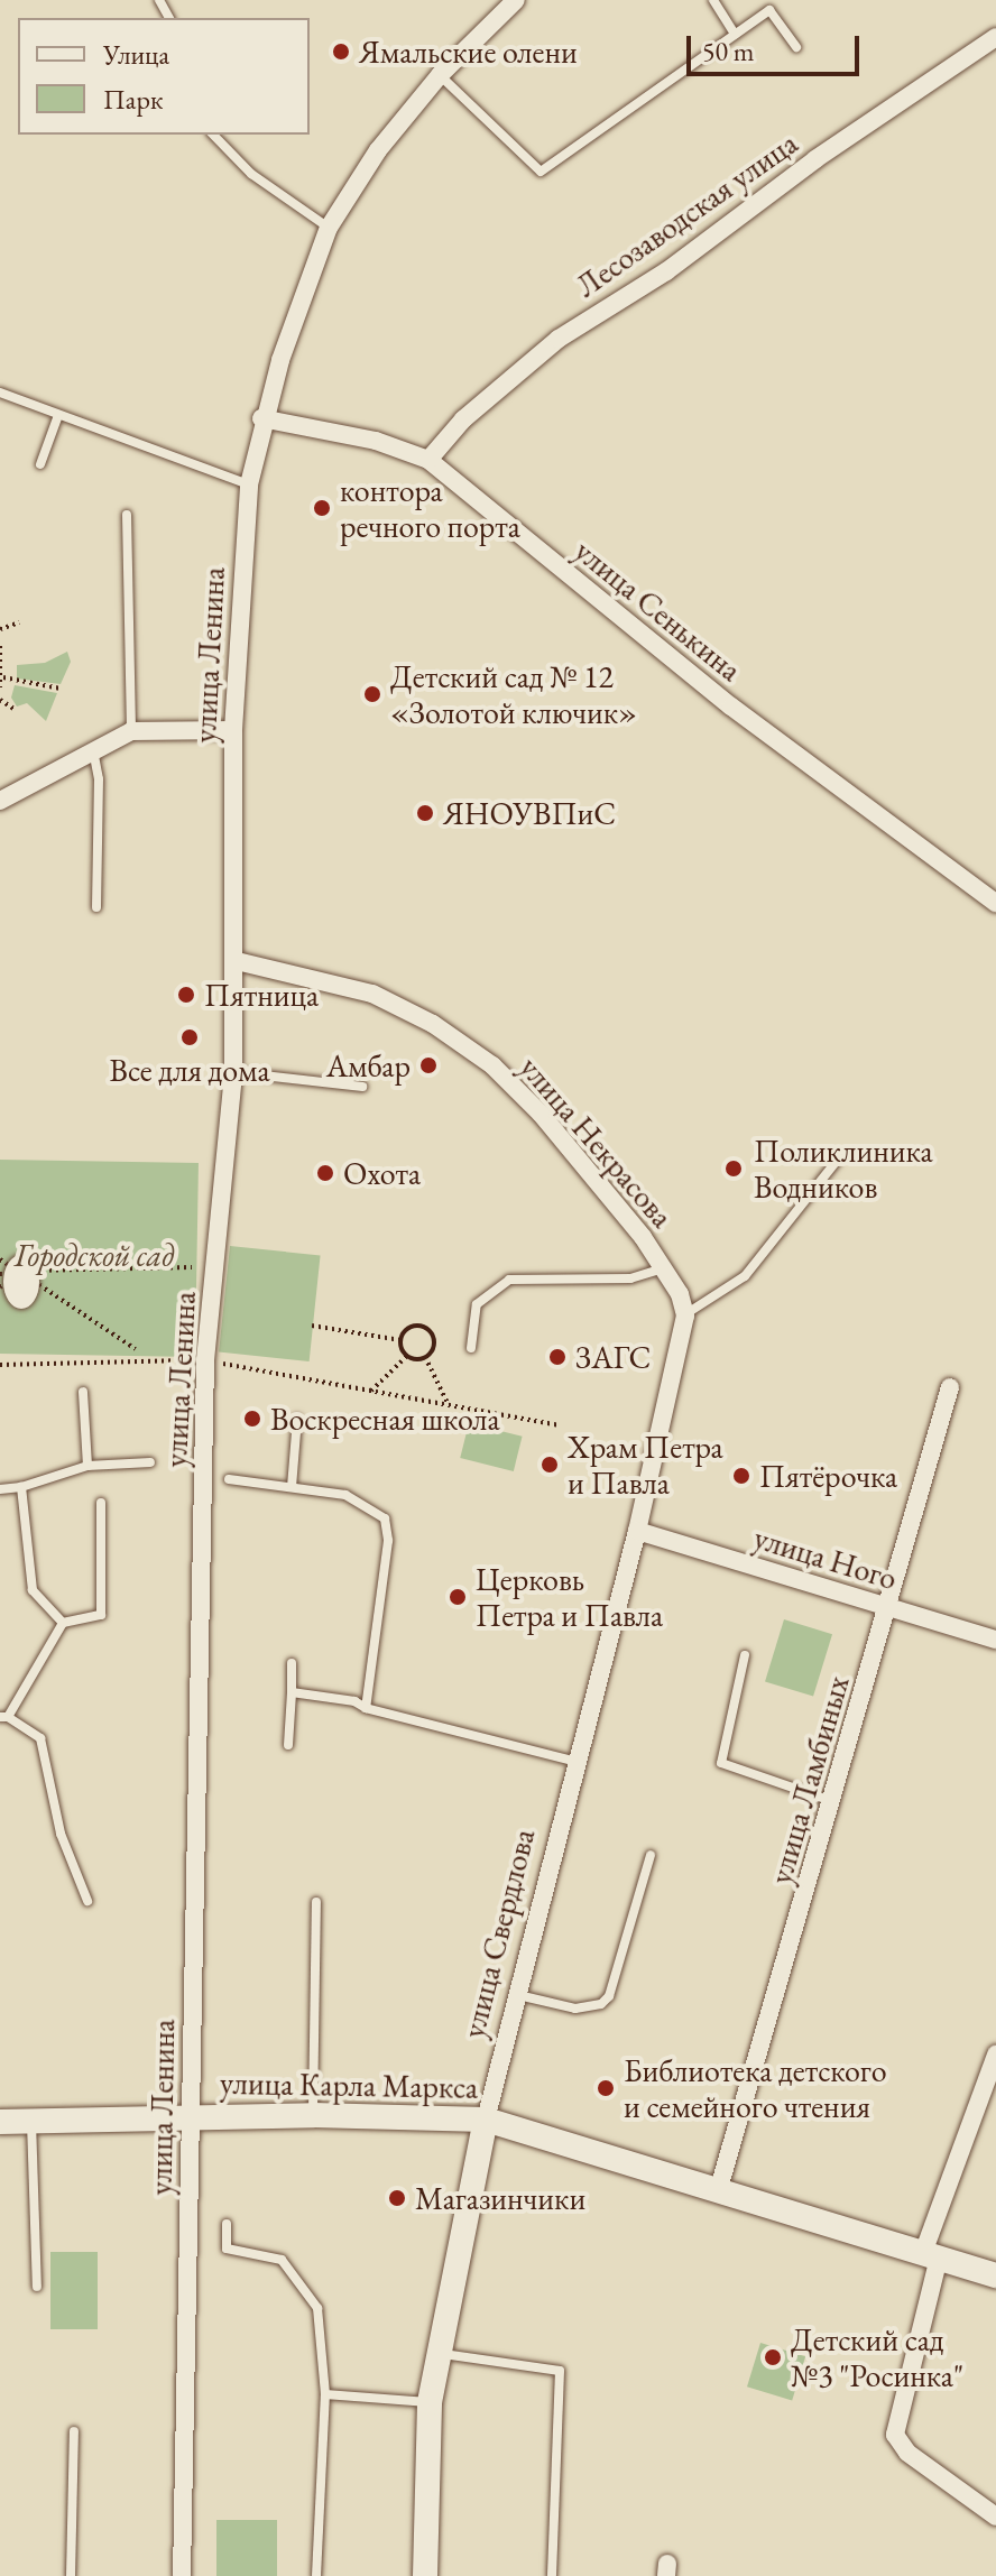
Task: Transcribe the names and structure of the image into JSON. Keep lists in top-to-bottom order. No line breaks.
{"streets":{"street":["Лесозаводская улица","улица Сенькина","улица Ленина","улица Некрасова","улица Ного","улица Ламбиных","улица Свердлова","улица Карла Маркса"]},"crossings":[["Лесозаводская улица","улица Сенькина"],["улица Сенькина","улица Ленина"],["улица Ленина","улица Некрасова"],["улица Ленина","улица Карла Маркса"],["улица Некрасова","улица Свердлова"],["улица Ного","улица Ламбиных"],["улица Ного","улица Свердлова"],["улица Ламбиных","улица Карла Маркса"],["улица Свердлова","улица Карла Маркса"]],"parks":["Городской сад"],"places":["Ямальские олени","контора речного порта","Детский сад № 12 «Золотой ключик»","ЯНОУВПиС","Пятница","Все для дома","Амбар","Поликлиника Водников","Охота","ЗАГС","Воскресная школа","Храм Петра и Павла","Пятёрочка","Церковь Петра и Павла","Библиотека детского и семейного чтения","Магазинчики","Детский сад №3 \"Росинка\""],"legend":["Улица","Парк"],"scale_bar":"50 m"}
